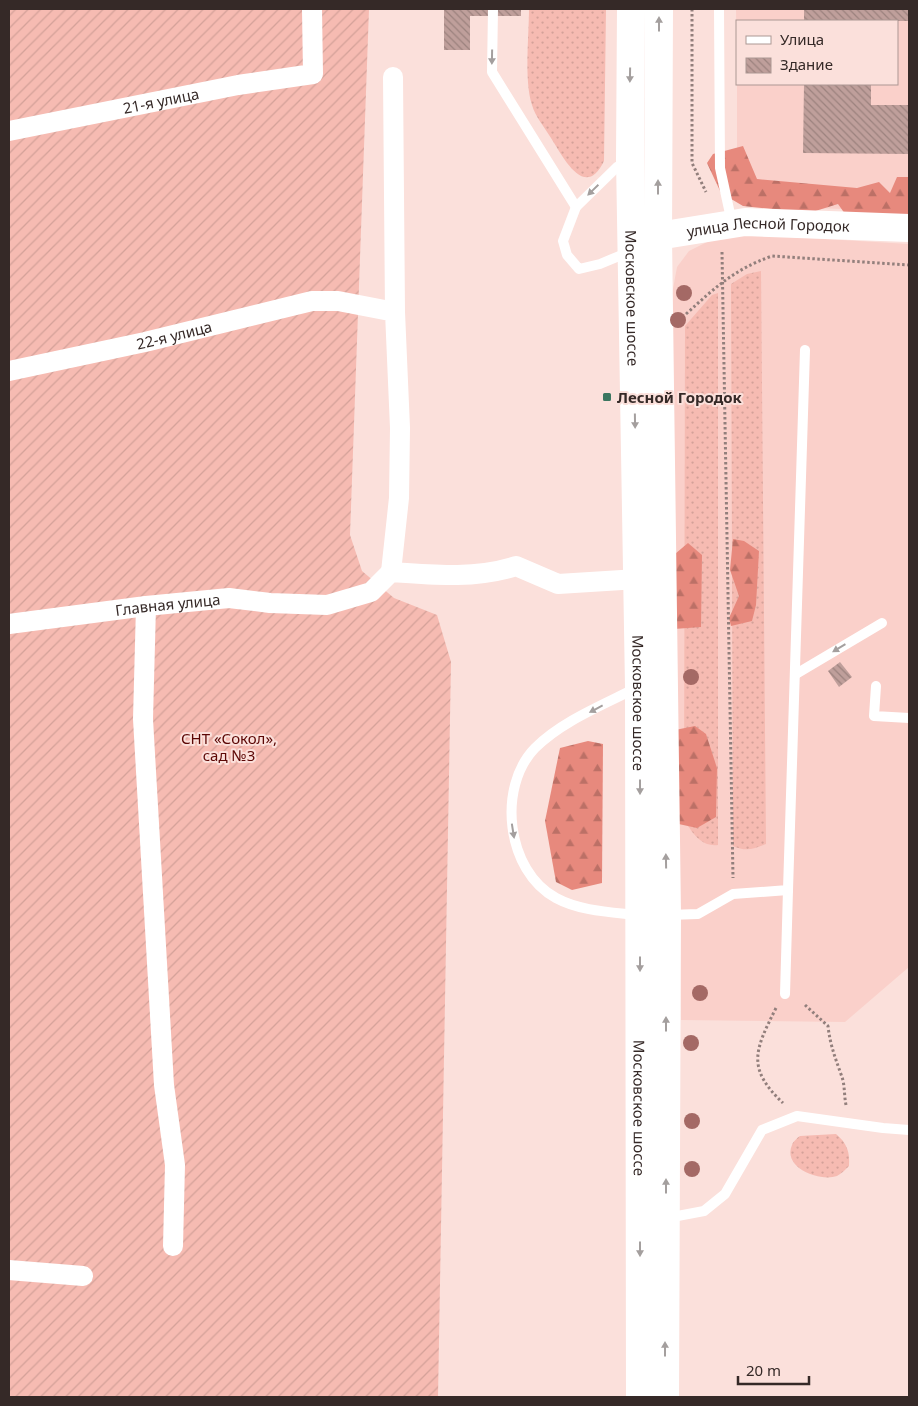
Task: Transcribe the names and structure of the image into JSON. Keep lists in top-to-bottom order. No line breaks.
{"streets":{"main road":["улица Лесной Городок","Московское шоссе"],"street":["21-я улица","22-я улица","Главная улица"]},"crossings":[["улица Лесной Городок","Московское шоссе"]],"parks":["СНТ «Сокол», сад №3"],"places":{"transit":["Лесной Городок"]},"legend":["Улица","Здание"],"scale_bar":"20 m"}
